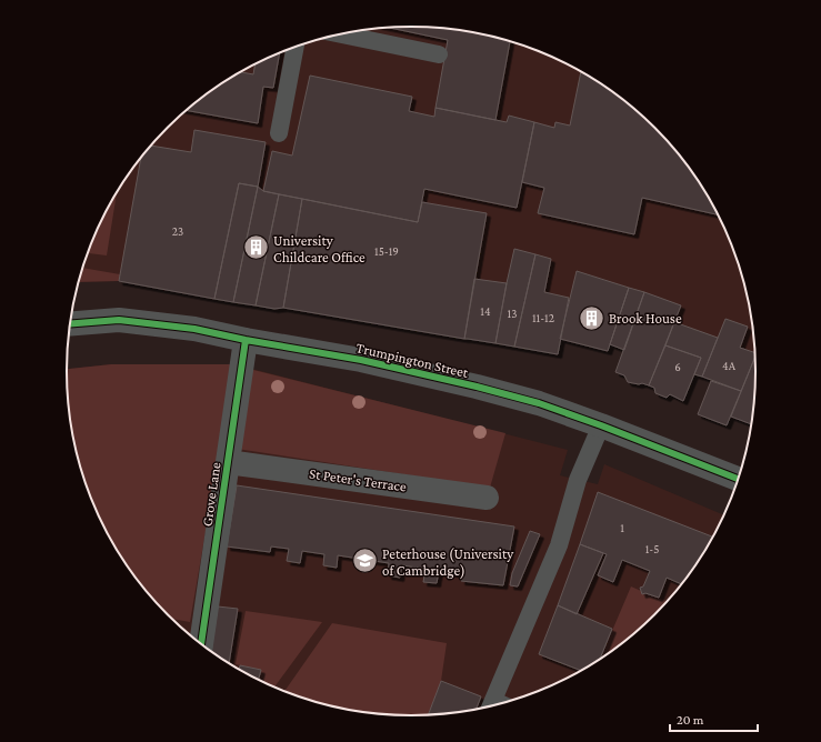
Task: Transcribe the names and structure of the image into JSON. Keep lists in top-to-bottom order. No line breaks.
{"streets":{"street":["Trumpington Street","St Peter's Terrace","Grove Lane"]},"crossings":[["Trumpington Street","Grove Lane"],["St Peter's Terrace","Grove Lane"]],"places":{"building":["University Childcare Office","Brook House"],"school or university":["Peterhouse (University of Cambridge)"]},"house_numbers":["23","15-19","14","13","11-12","4A","6","1","1-5"],"scale_bar":"20 m"}
